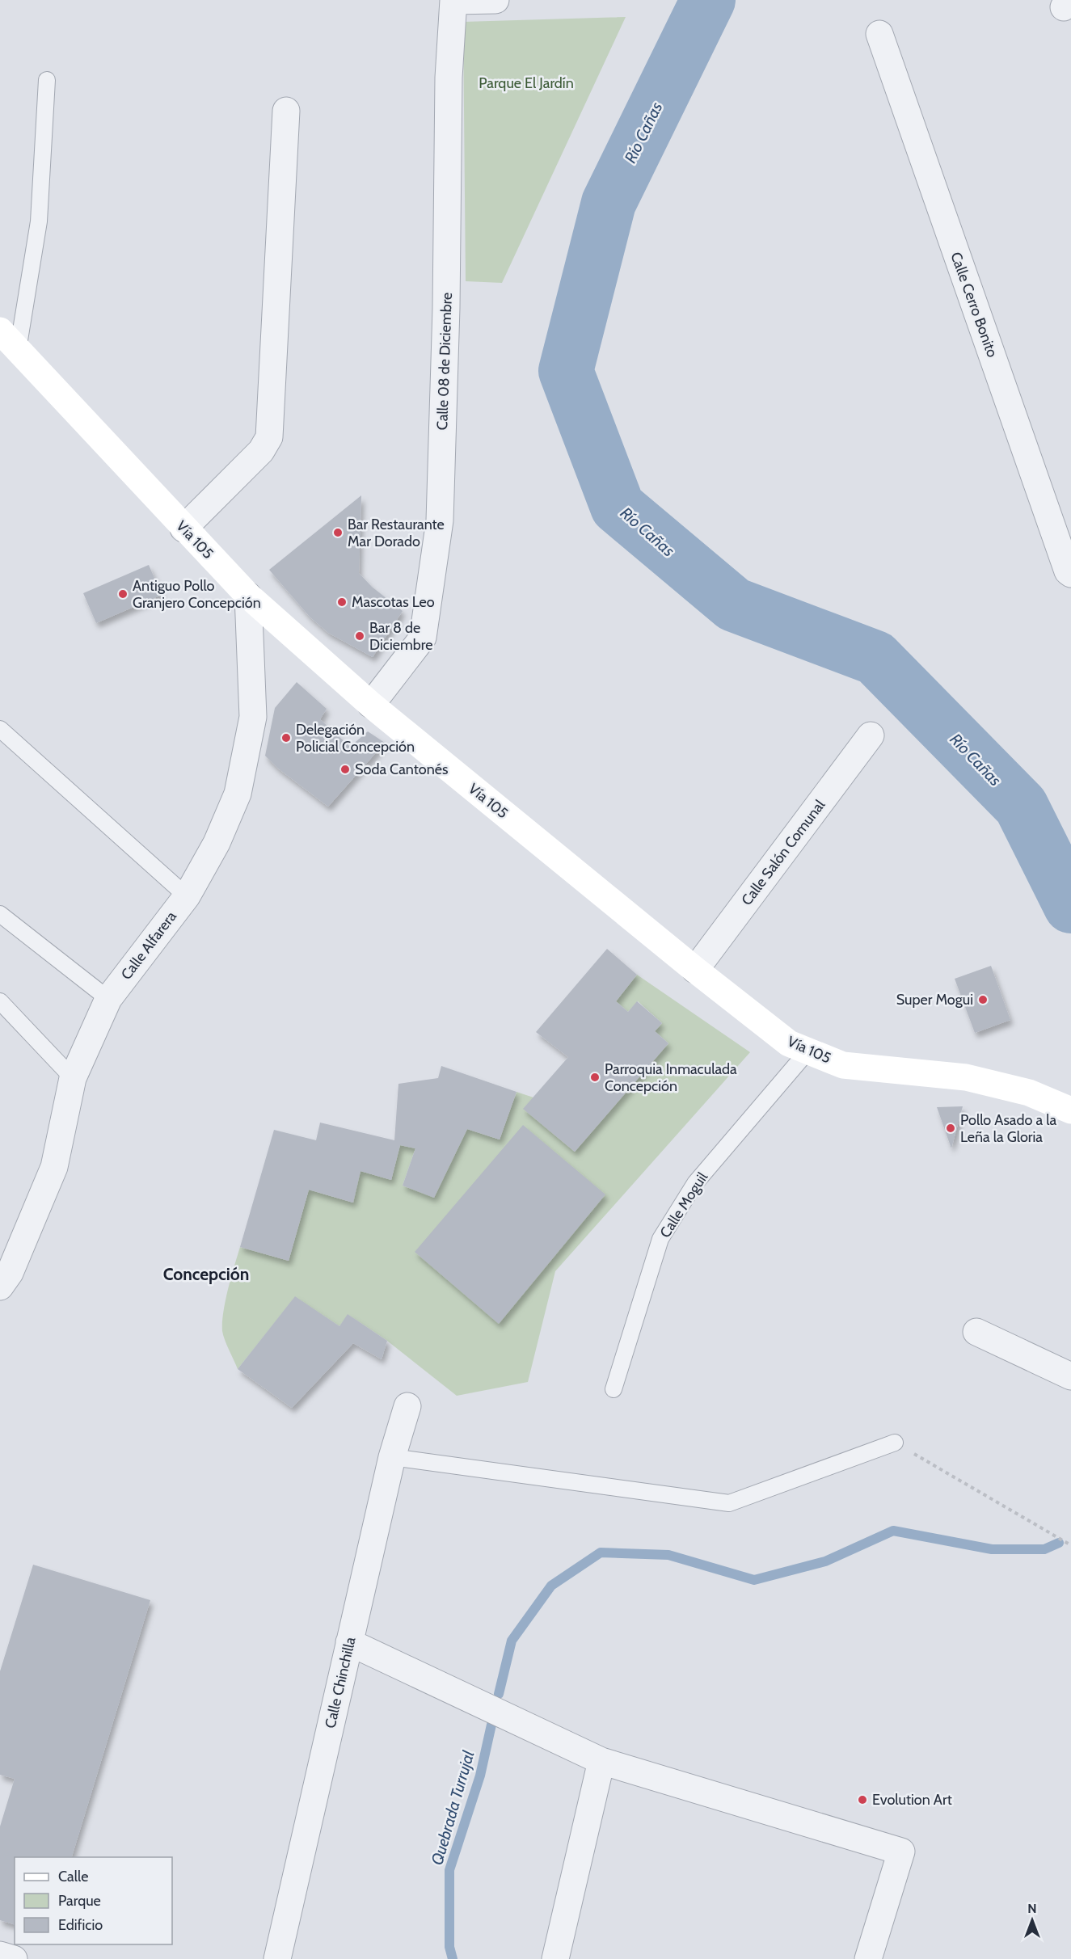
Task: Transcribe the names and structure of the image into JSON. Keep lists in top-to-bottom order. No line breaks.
{"streets":{"main road":["Vía 105"],"street":["Calle Cerro Bonito","Calle 08 de Diciembre","Calle Salón Comunal","Calle Alfarera","Calle Chinchilla"],"lane":["Calle Moguil"]},"crossings":[["Calle 08 de Diciembre","Vía 105"],["Vía 105","Calle Salón Comunal"],["Vía 105","Calle Alfarera"],["Vía 105","Calle Moguil"]],"districts":["Concepción"],"water":["Río Cañas","Quebrada Turrujal"],"parks":["Parque El Jardín"],"places":["Bar Restaurante Mar Dorado","Antiguo Pollo Granjero Concepción","Mascotas Leo","Bar 8 de Diciembre","Delegación Policial Concepción","Soda Cantonés","Super Mogui","Parroquia Inmaculada Concepción","Pollo Asado a la Leña la Gloria","Evolution Art"],"legend":["Calle","Parque","Edificio"],"north":"top"}
